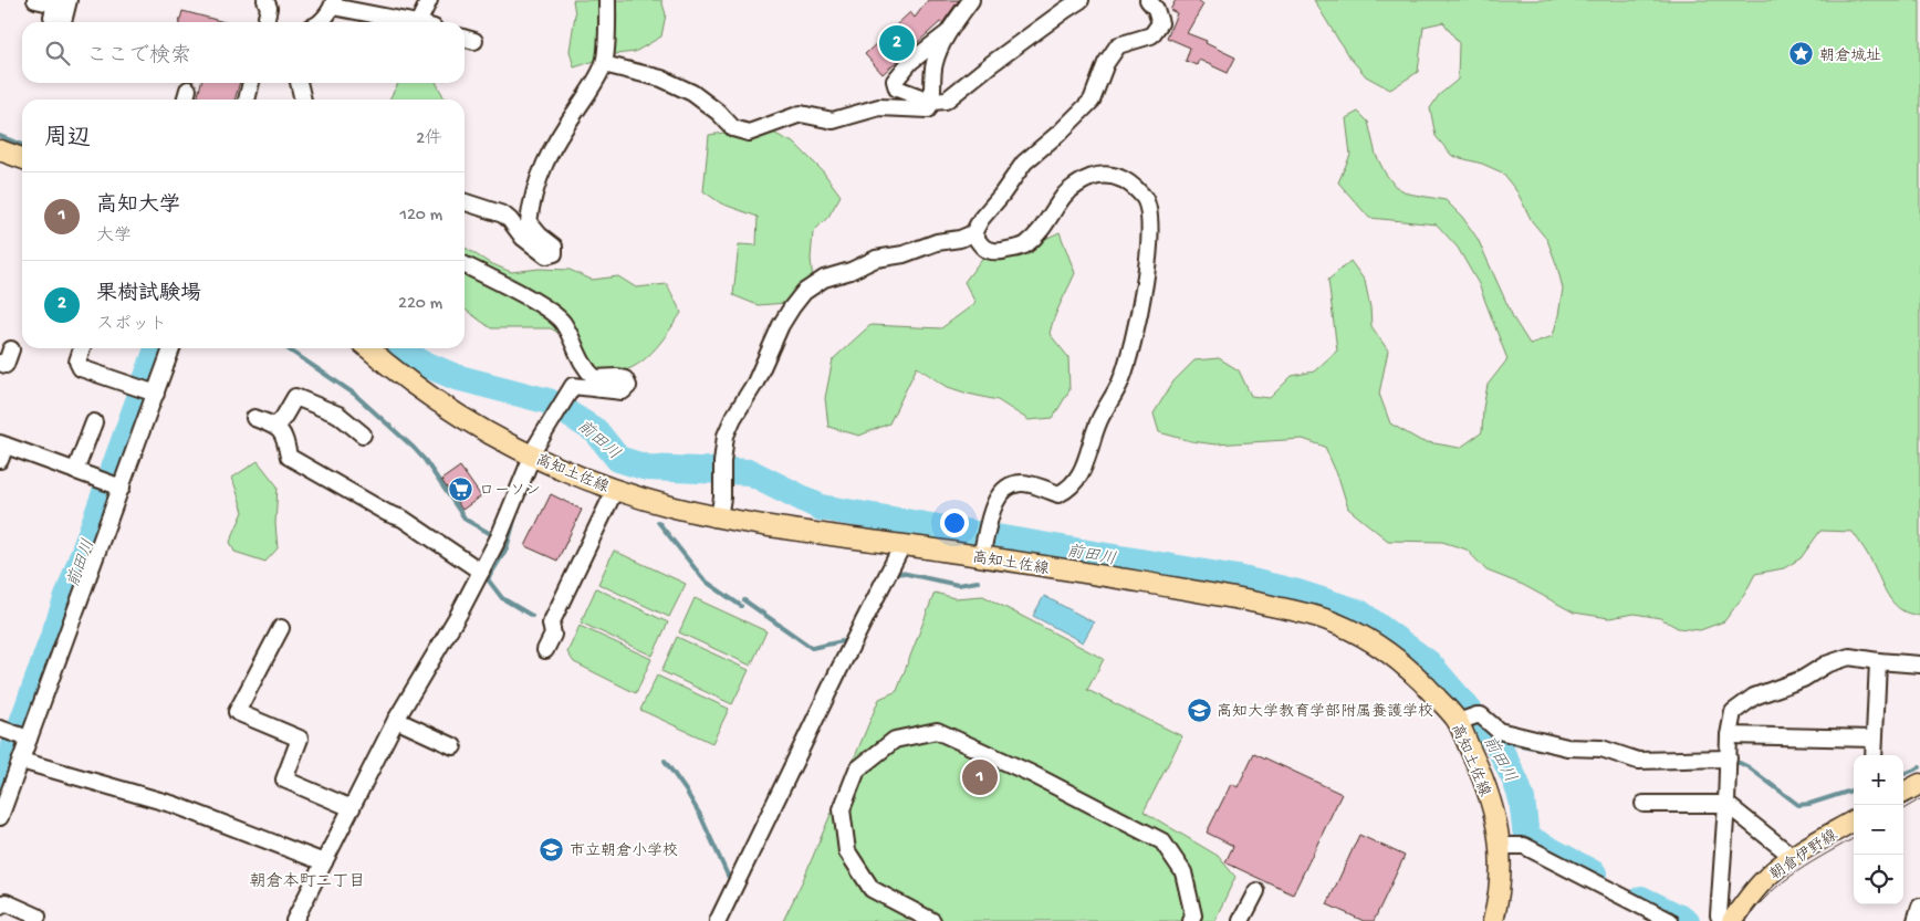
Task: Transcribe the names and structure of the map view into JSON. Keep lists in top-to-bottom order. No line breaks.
{"streets":{"main road":["高知土佐線","朝倉伊野線"]},"districts":["朝倉本町二丁目"],"water":["前田川"],"places":{"place":["朝倉城址"],"supermarket":["ローソン"],"school or university":["高知大学教育学部附属養護学校","市立朝倉小学校"]},"page":{"search":"ここで検索","pins":["2","1"],"heading":["周辺","2件"],"list":[{"mark":"1","name":"高知大学","note":"大学","value":"120 m"},{"mark":"2","name":"果樹試験場","note":"スポット","value":"220 m"}],"map_buttons":["+","−"]}}
